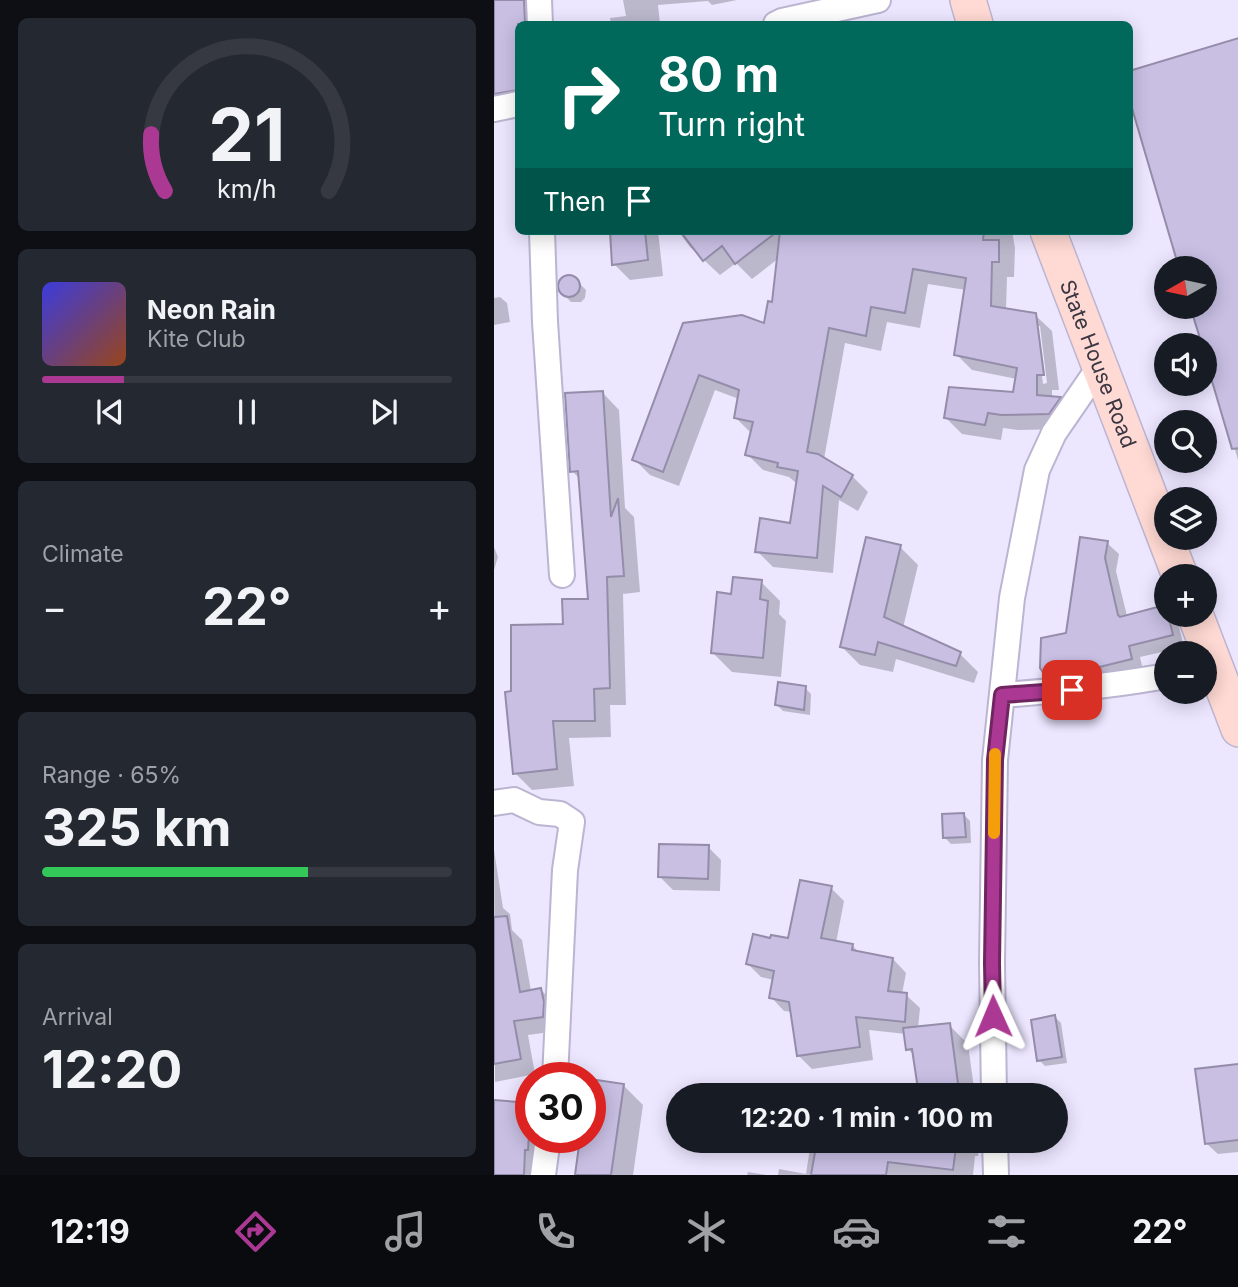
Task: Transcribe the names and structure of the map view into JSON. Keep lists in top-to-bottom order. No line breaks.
{"streets":{"main road":["State House Road"]},"north":"left","page":{"turn":["80 m","Turn right"],"then":"Then","map_buttons":["+","−"],"song":["Neon Rain","Kite Club"],"tile":["Climate",["Range · 65%","325 km"],["Arrival","12:20"]],"heat":["−","22°","+"],"limit":"30","trip":"12:20 · 1 min · 100 m","tabs":["12:19","22°"],"gauge":["21","km/h"]}}
